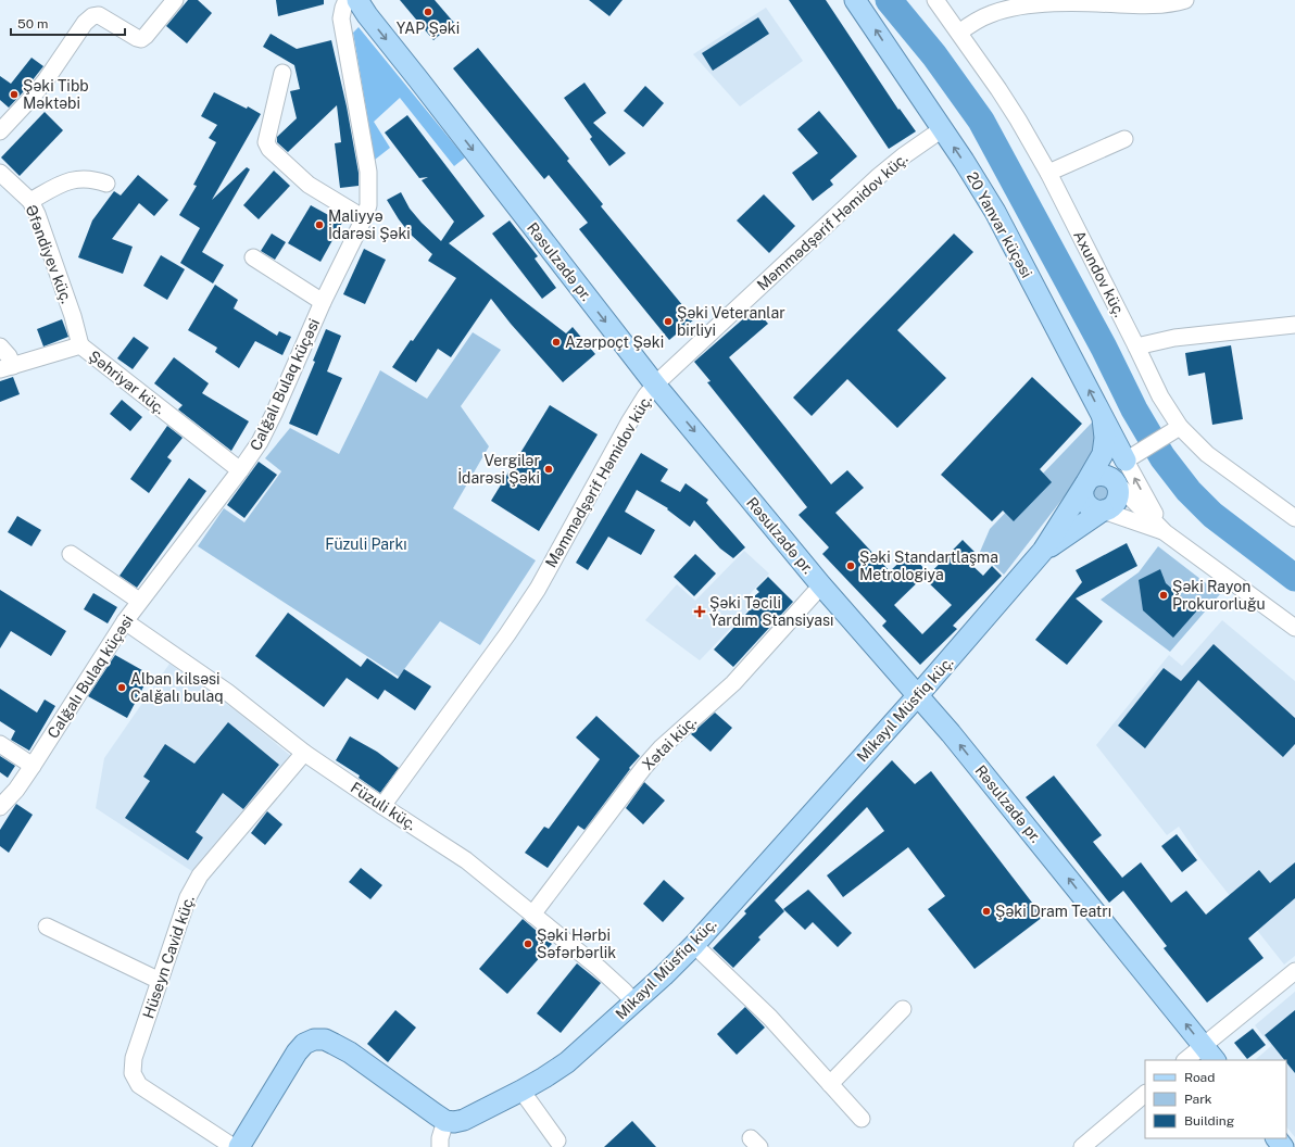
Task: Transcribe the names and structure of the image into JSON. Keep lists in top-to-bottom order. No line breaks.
{"streets":{"main road":["20 Yanvar küçəsi","Rəsulzadə pr.","Mikayıl Müsfiq küç."],"street":["Məmmədşərif Həmidov küç.","Əfəndiyev küç.","Axundov küç.","Şəhriyar küç.","Calğalı Bulaq küçəsi","Xətai küç.","Füzuli küç.","Hüseyn Cavid küç."]},"crossings":[["Məmmədşərif Həmidov küç.","20 Yanvar küçəsi"],["Məmmədşərif Həmidov küç.","Rəsulzadə pr."],["Məmmədşərif Həmidov küç.","Füzuli küç."],["Əfəndiyev küç.","Şəhriyar küç."],["Rəsulzadə pr.","Mikayıl Müsfiq küç."],["Rəsulzadə pr.","Xətai küç."],["Şəhriyar küç.","Calğalı Bulaq küçəsi"],["Calğalı Bulaq küçəsi","Füzuli küç."],["Mikayıl Müsfiq küç.","Füzuli küç."],["Xətai küç.","Füzuli küç."],["Füzuli küç.","Hüseyn Cavid küç."]],"one_way":["20 Yanvar küçəsi"],"parks":["Füzuli Parkı"],"places":{"other":["YAP Şəki","Şəki Tibb Məktəbi","Maliyyə İdarəsi Şəki","Şəki Veteranlar birliyi","Azərpoçt Şəki","Vergilər İdarəsi Şəki","Şəki Standartlaşma Metrologiya","Şəki Rayon Prokurorluğu","Alban kilsəsi Calğalı bulaq","Şəki Dram Teatrı","Şəki Hərbi Səfərbərlik"],"health":["Şəki Təcili Yardım Stansiyası"]},"legend":["Road","Park","Building"],"scale_bar":"50 m"}
